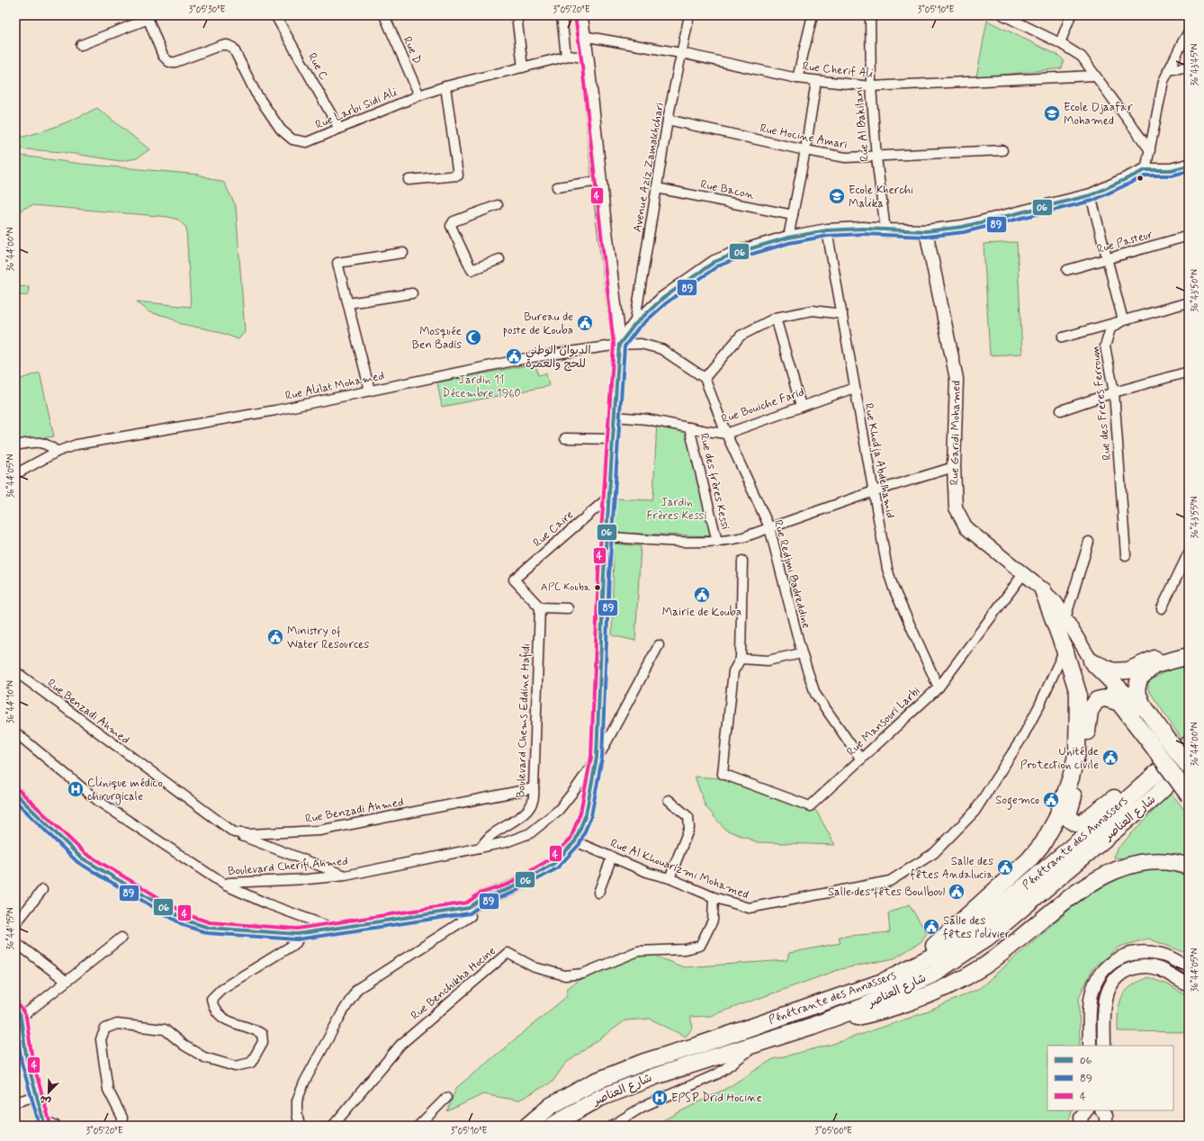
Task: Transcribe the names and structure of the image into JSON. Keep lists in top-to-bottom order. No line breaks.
{"streets":{"highway":["شارع العناصر","Pénétrante des Annassers"],"main road":["Rue Garidi Mohamed"],"street":["Rue D","Rue C","Rue Cherif Ali","Rue Larbi Sidi Ali","Rue Al Bakilani","Rue Hocine Amari","Avenue Aziz Zamakhchari","Rue Bacon","Rue Pasteur","Rue Alilat Mohamed","Rue des Freres Ferroum","Rue Bouiche Farid","Rue Khodja Abdelhamid","Rue des frères Kessi","Rue Caire","Rue Redjmi Badreddine","Rue Benzadi Ahmed","Boulevard Chems Eddine Hafidi","Rue Mansouri Larbi","Boulevard Cherifi Ahmed","Rue Al Khouarizmi Mohamed","Rue Benchikha Hocine"]},"crossings":[["Rue D","Rue Larbi Sidi Ali"],["Rue C","Rue Larbi Sidi Ali"],["Rue Cherif Ali","Rue Al Bakilani"],["Rue Cherif Ali","Avenue Aziz Zamakhchari"],["Rue Al Bakilani","Rue Hocine Amari"],["Rue Hocine Amari","Avenue Aziz Zamakhchari"],["Avenue Aziz Zamakhchari","Rue Bacon"],["Rue Bouiche Farid","Rue Khodja Abdelhamid"],["Rue Bouiche Farid","Rue des frères Kessi"],["Rue Bouiche Farid","Rue Redjmi Badreddine"],["Rue Garidi Mohamed","Rue Mansouri Larbi"],["Rue Khodja Abdelhamid","Rue Mansouri Larbi"],["Rue Caire","Boulevard Chems Eddine Hafidi"],["Rue Redjmi Badreddine","Rue Mansouri Larbi"],["Rue Benzadi Ahmed","Boulevard Chems Eddine Hafidi"],["Boulevard Chems Eddine Hafidi","Boulevard Cherifi Ahmed"],["Rue Al Khouarizmi Mohamed","Rue Benchikha Hocine"]],"parks":["Jardin 11 Décembre 1960","Jardin Frères Kessi"],"places":{"school or university":["Ecole Djaafar Mohamed","Ecole Kherchi Malika"],"public building":["Bureau de poste de Kouba","الديوان الوطني للحج والعمرة","Mairie de Kouba","Ministry of Water Resources","Unité de Protection civile","Sogemco","Salle des fêtes Andalucia","Salle des fêtes Boulboul","Salle des fêtes l'olivier"],"mosque":["Mosquée Ben Badis"],"other":["APC Kouba"],"hospital":["Clinique médico chirurgicale","EPSP Drid Hocine"]},"lines":["transit line 4","transit line 06","transit line 89"],"legend":["06","89","4"],"north":"bottom left","coordinates":["3°05'30\"E","3°05'20\"E","3°05'10\"E","36°43'45\"N","36°44'00\"N","36°43'50\"N","36°44'05\"N","36°43'55\"N","36°44'10\"N","36°44'15\"N","3°05'00\"E"]}
